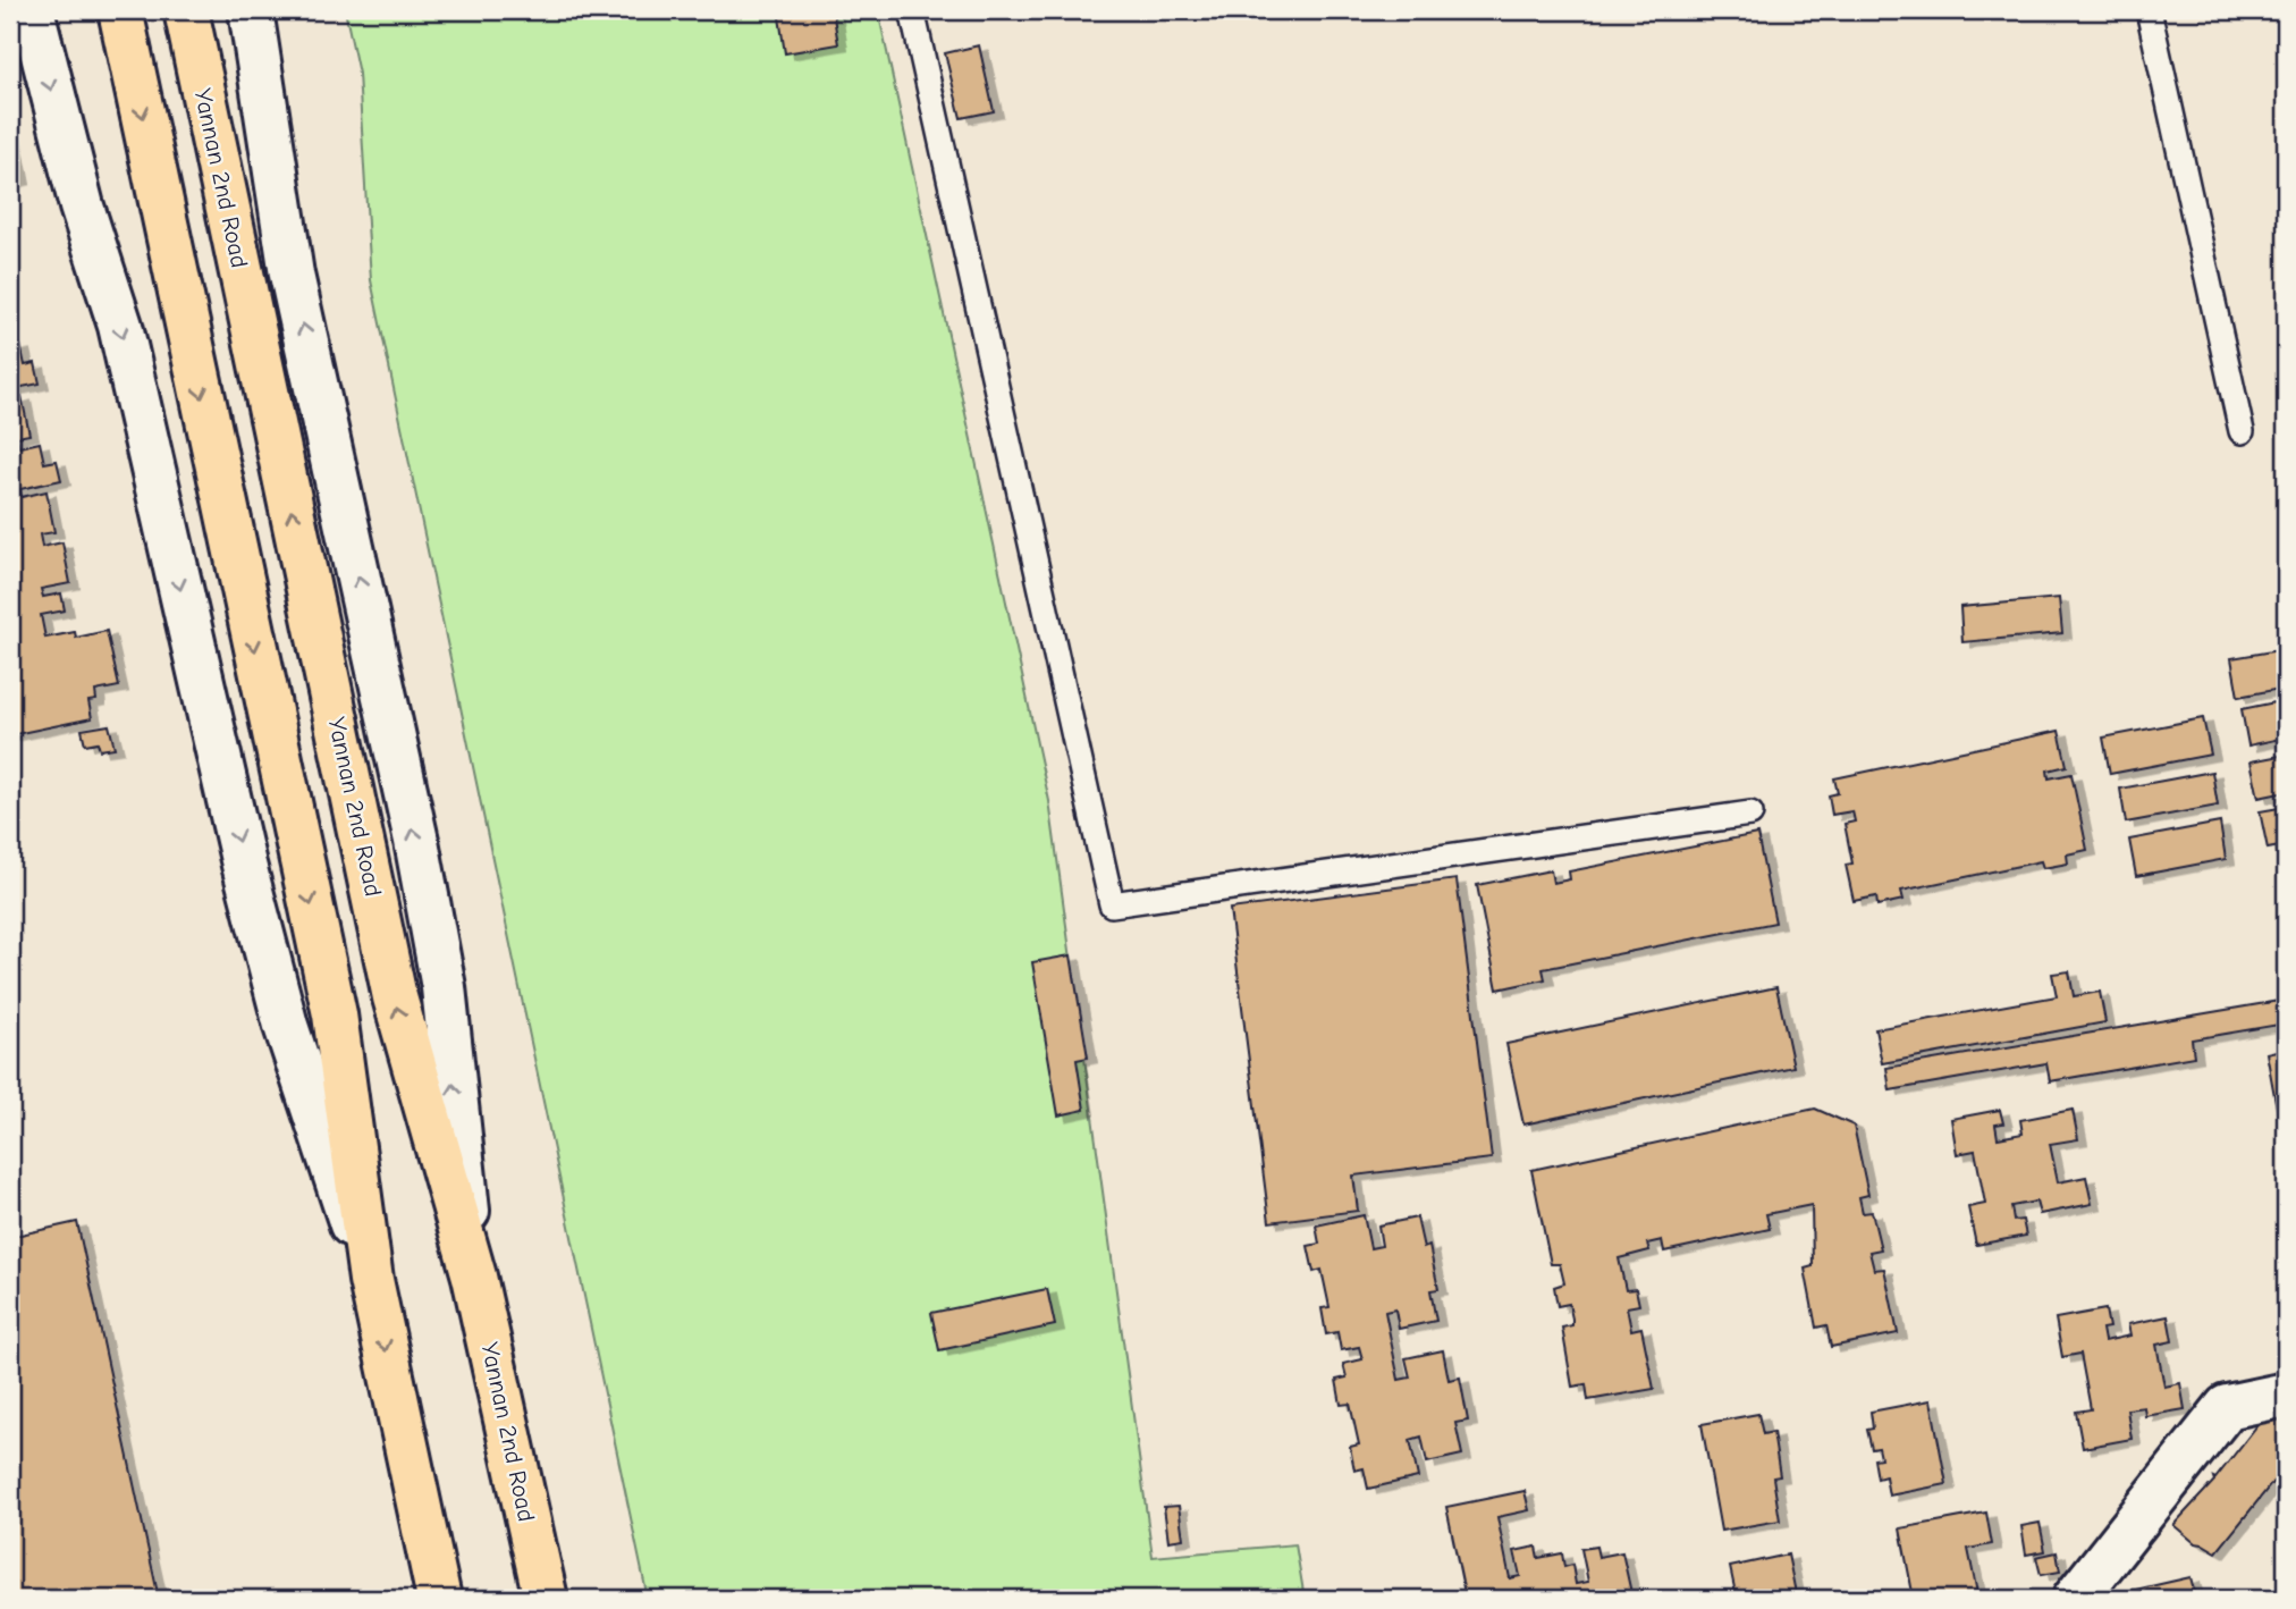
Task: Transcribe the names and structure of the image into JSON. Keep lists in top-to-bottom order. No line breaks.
{"streets":{"main road":["Yannan 2nd Road"]}}
